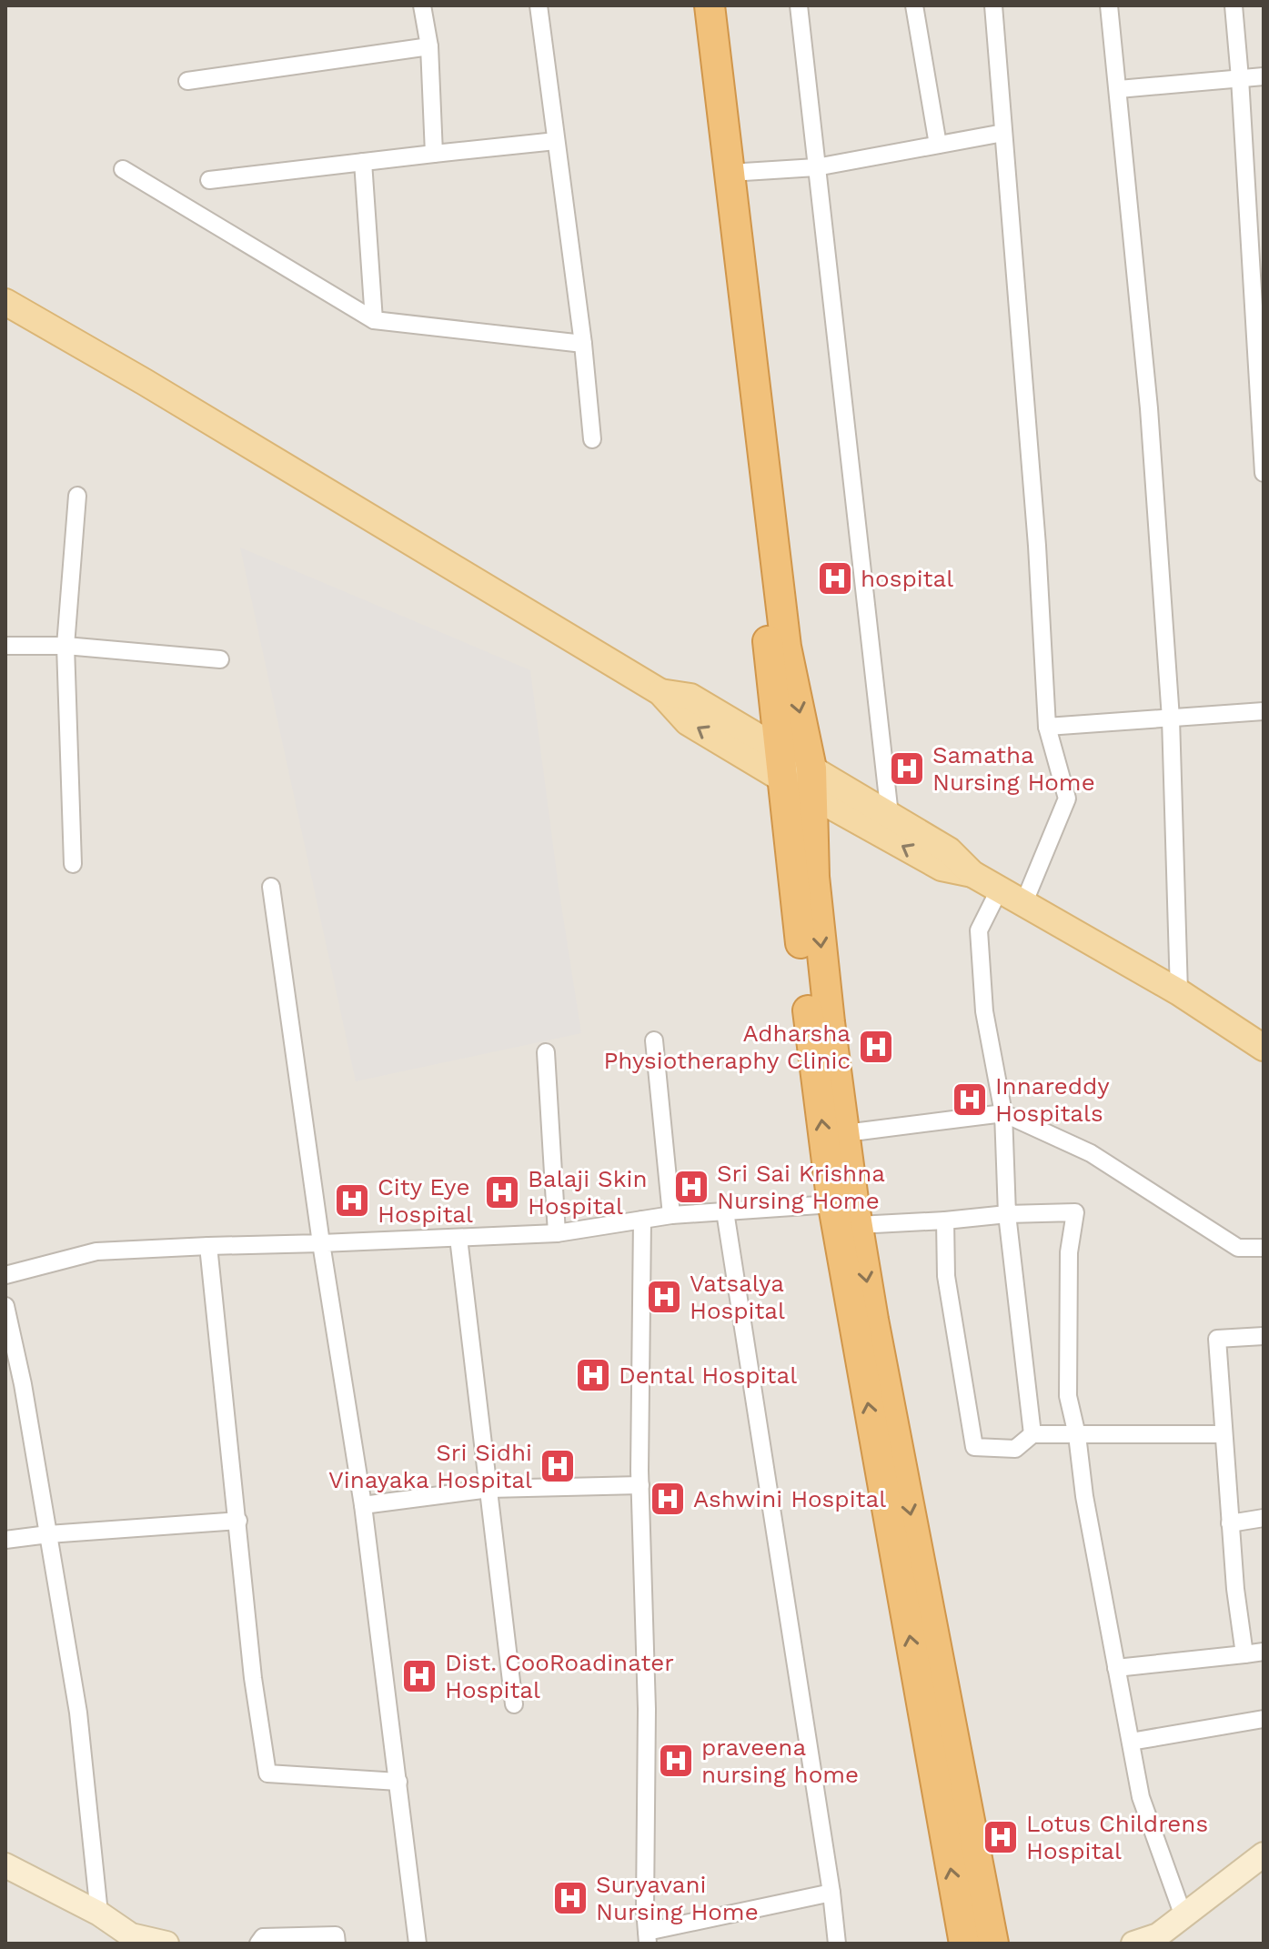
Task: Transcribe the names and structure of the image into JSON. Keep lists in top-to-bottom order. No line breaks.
{"places":{"hospital":["hospital","Samatha Nursing Home","Adharsha Physiotheraphy Clinic","Innareddy Hospitals","Sri Sai Krishna Nursing Home","Balaji Skin Hospital","City Eye Hospital","Vatsalya Hospital","Dental Hospital","Sri Sidhi Vinayaka Hospital","Ashwini Hospital","Dist. CooRoadinater Hospital","praveena nursing home","Lotus Childrens Hospital","Suryavani Nursing Home"]}}
